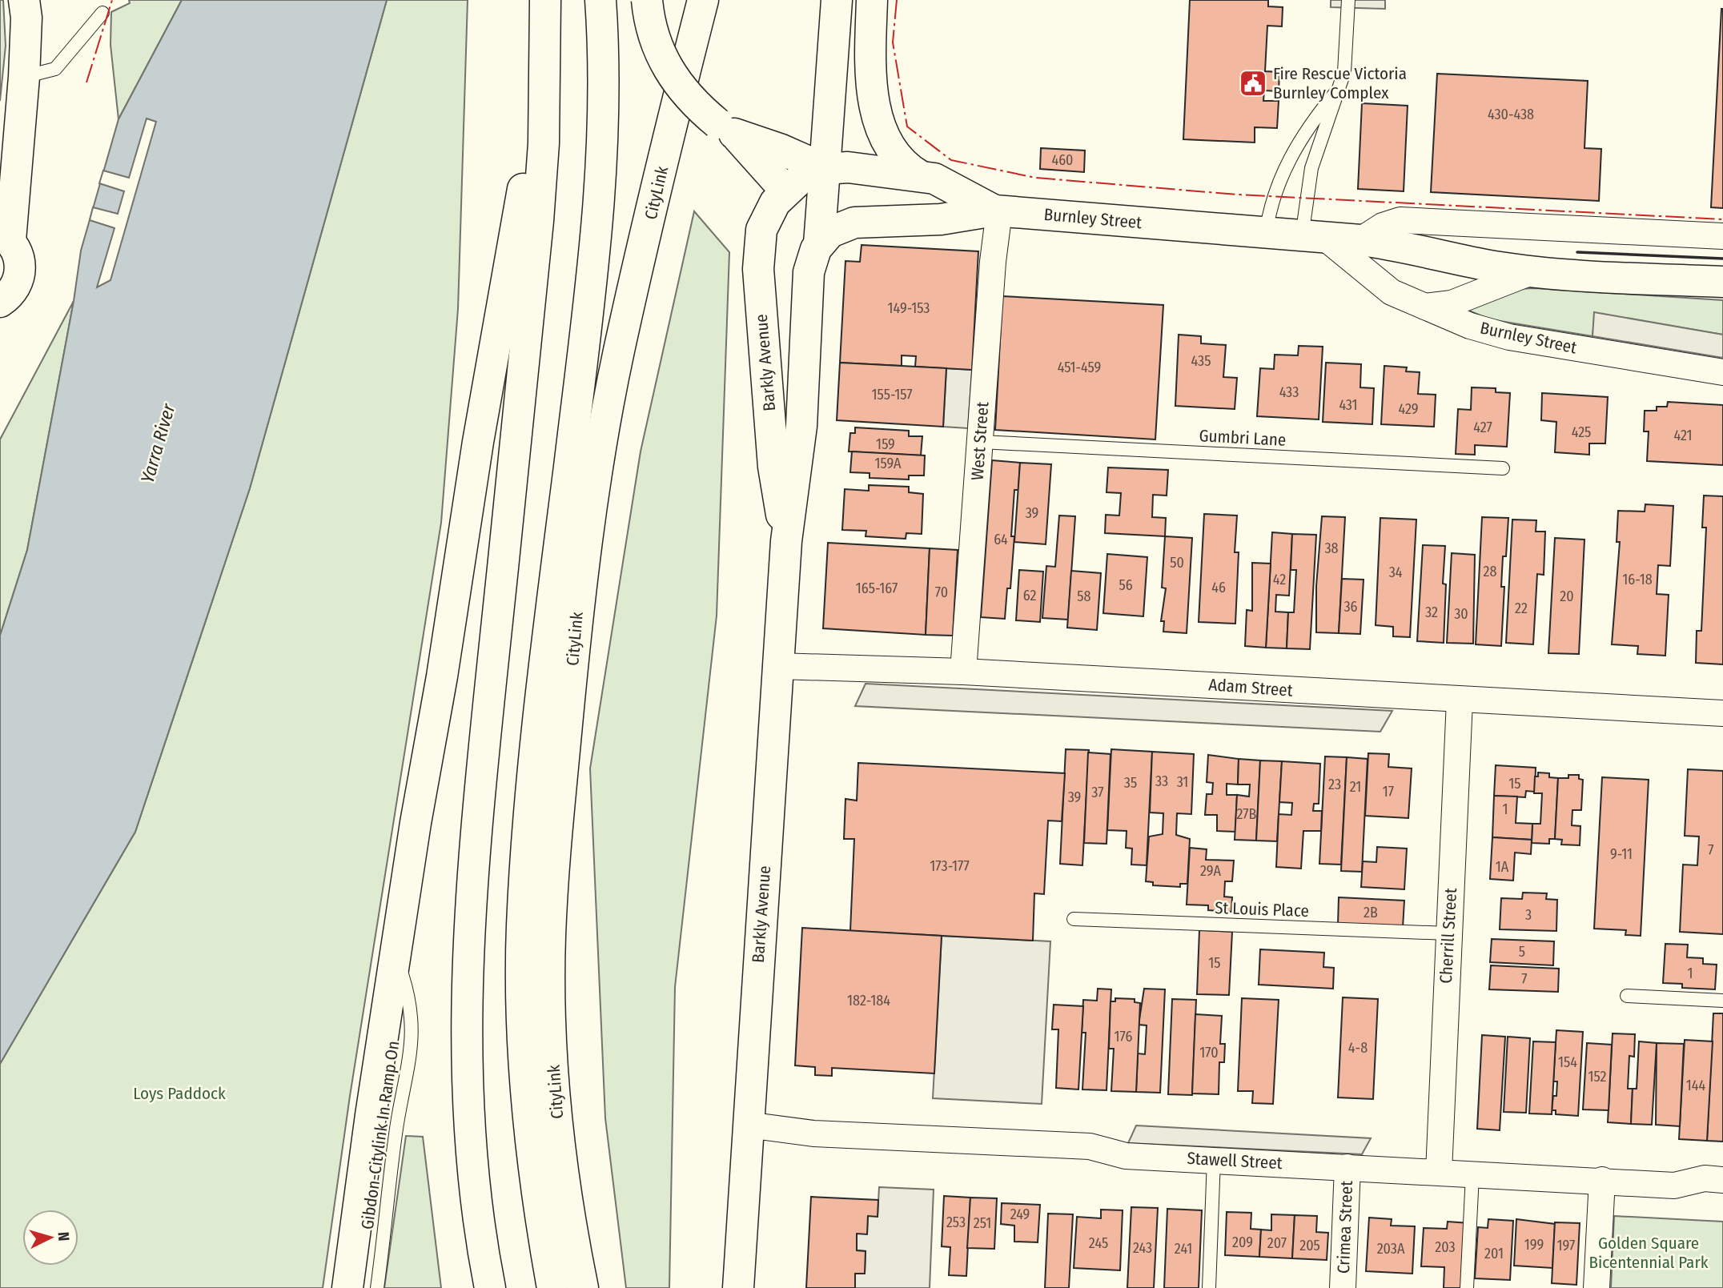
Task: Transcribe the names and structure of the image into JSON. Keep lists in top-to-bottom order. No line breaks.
{"streets":{"main road":["CityLink","Burnley Street","Barkly Avenue"],"street":["West Street","Adam Street","Cherrill Street","Stawell Street","Crimea Street"],"lane":["Gumbri Lane","St Louis Place","Gibdon-Citylink In Ramp On"]},"crossings":[["Burnley Street","Barkly Avenue"],["Burnley Street","West Street"],["Barkly Avenue","Adam Street"],["Barkly Avenue","Stawell Street"],["Gumbri Lane","West Street"],["West Street","Adam Street"],["Adam Street","Cherrill Street"],["St Louis Place","Cherrill Street"],["Cherrill Street","Stawell Street"],["Stawell Street","Crimea Street"]],"water":["Yarra River"],"parks":["Loys Paddock","Golden Square Bicentennial Park"],"places":{"public building":["Fire Rescue Victoria Burnley Complex"]},"house_numbers":["430-438","460","149-153","435","451-459","433","155-157","431","429","427","425","421","159","159A","39","64","38","50","28","34","42","16-18","56","46","165-167","70","62","58","20","36","22","32","30","33","31","35","15","23","21","17","37","39","1","27B","7","9-11","173-177","1A","29A","2B","3","5","15","1","7","182-184","176","4-8","170","154","152","144","249","253","251","209","245","207","199","205","197","203","243","241","203A","201"],"north":"right"}
